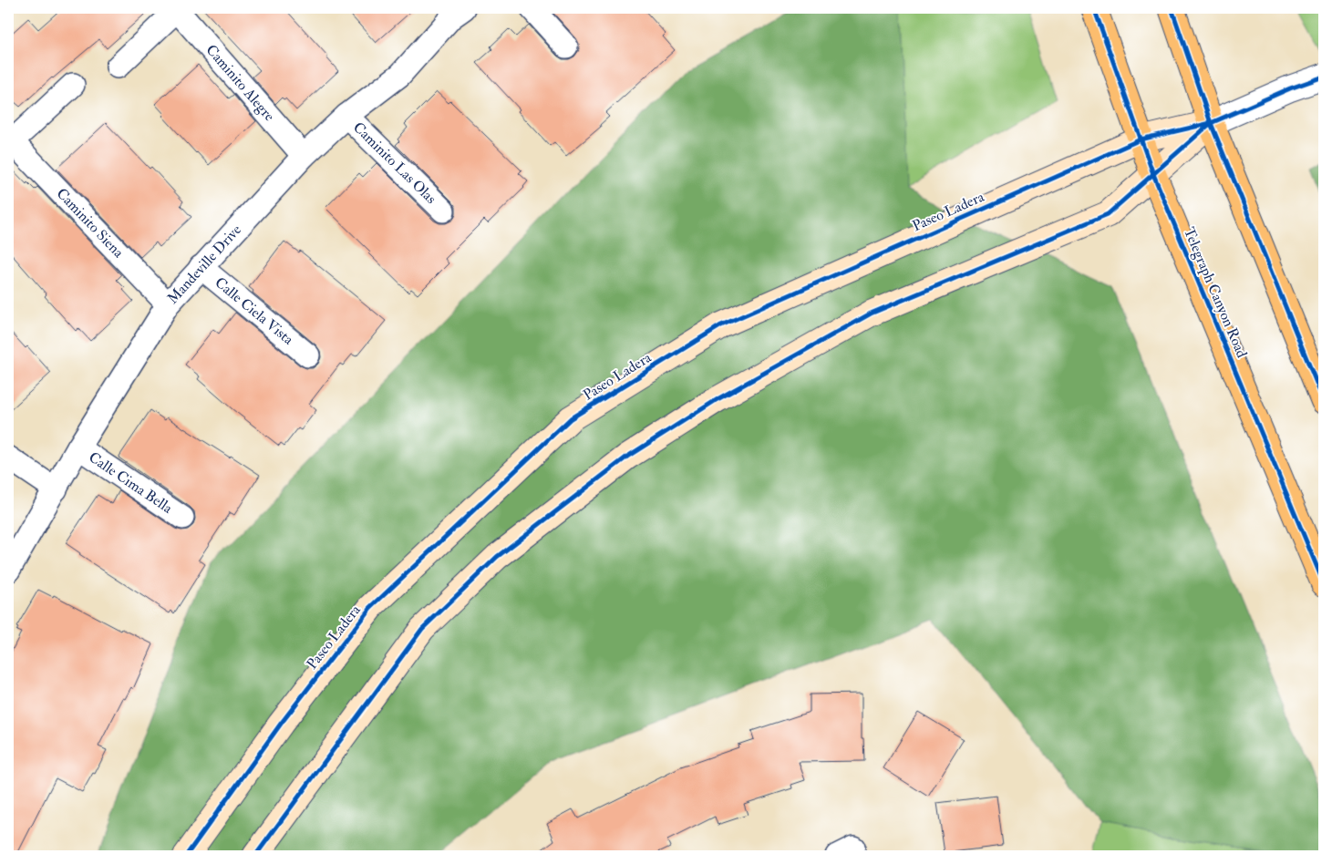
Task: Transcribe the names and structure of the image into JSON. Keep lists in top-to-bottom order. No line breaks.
{"streets":{"main road":["Paseo Ladera","Telegraph Canyon Road"],"street":["Caminito Alegre","Caminito Las Olas","Caminito Siena","Mandeville Drive","Calle Ciela Vista","Calle Cima Bella"]},"crossings":[["Caminito Alegre","Mandeville Drive"],["Caminito Las Olas","Mandeville Drive"],["Paseo Ladera","Telegraph Canyon Road"],["Caminito Siena","Mandeville Drive"],["Mandeville Drive","Calle Ciela Vista"],["Mandeville Drive","Calle Cima Bella"]]}
